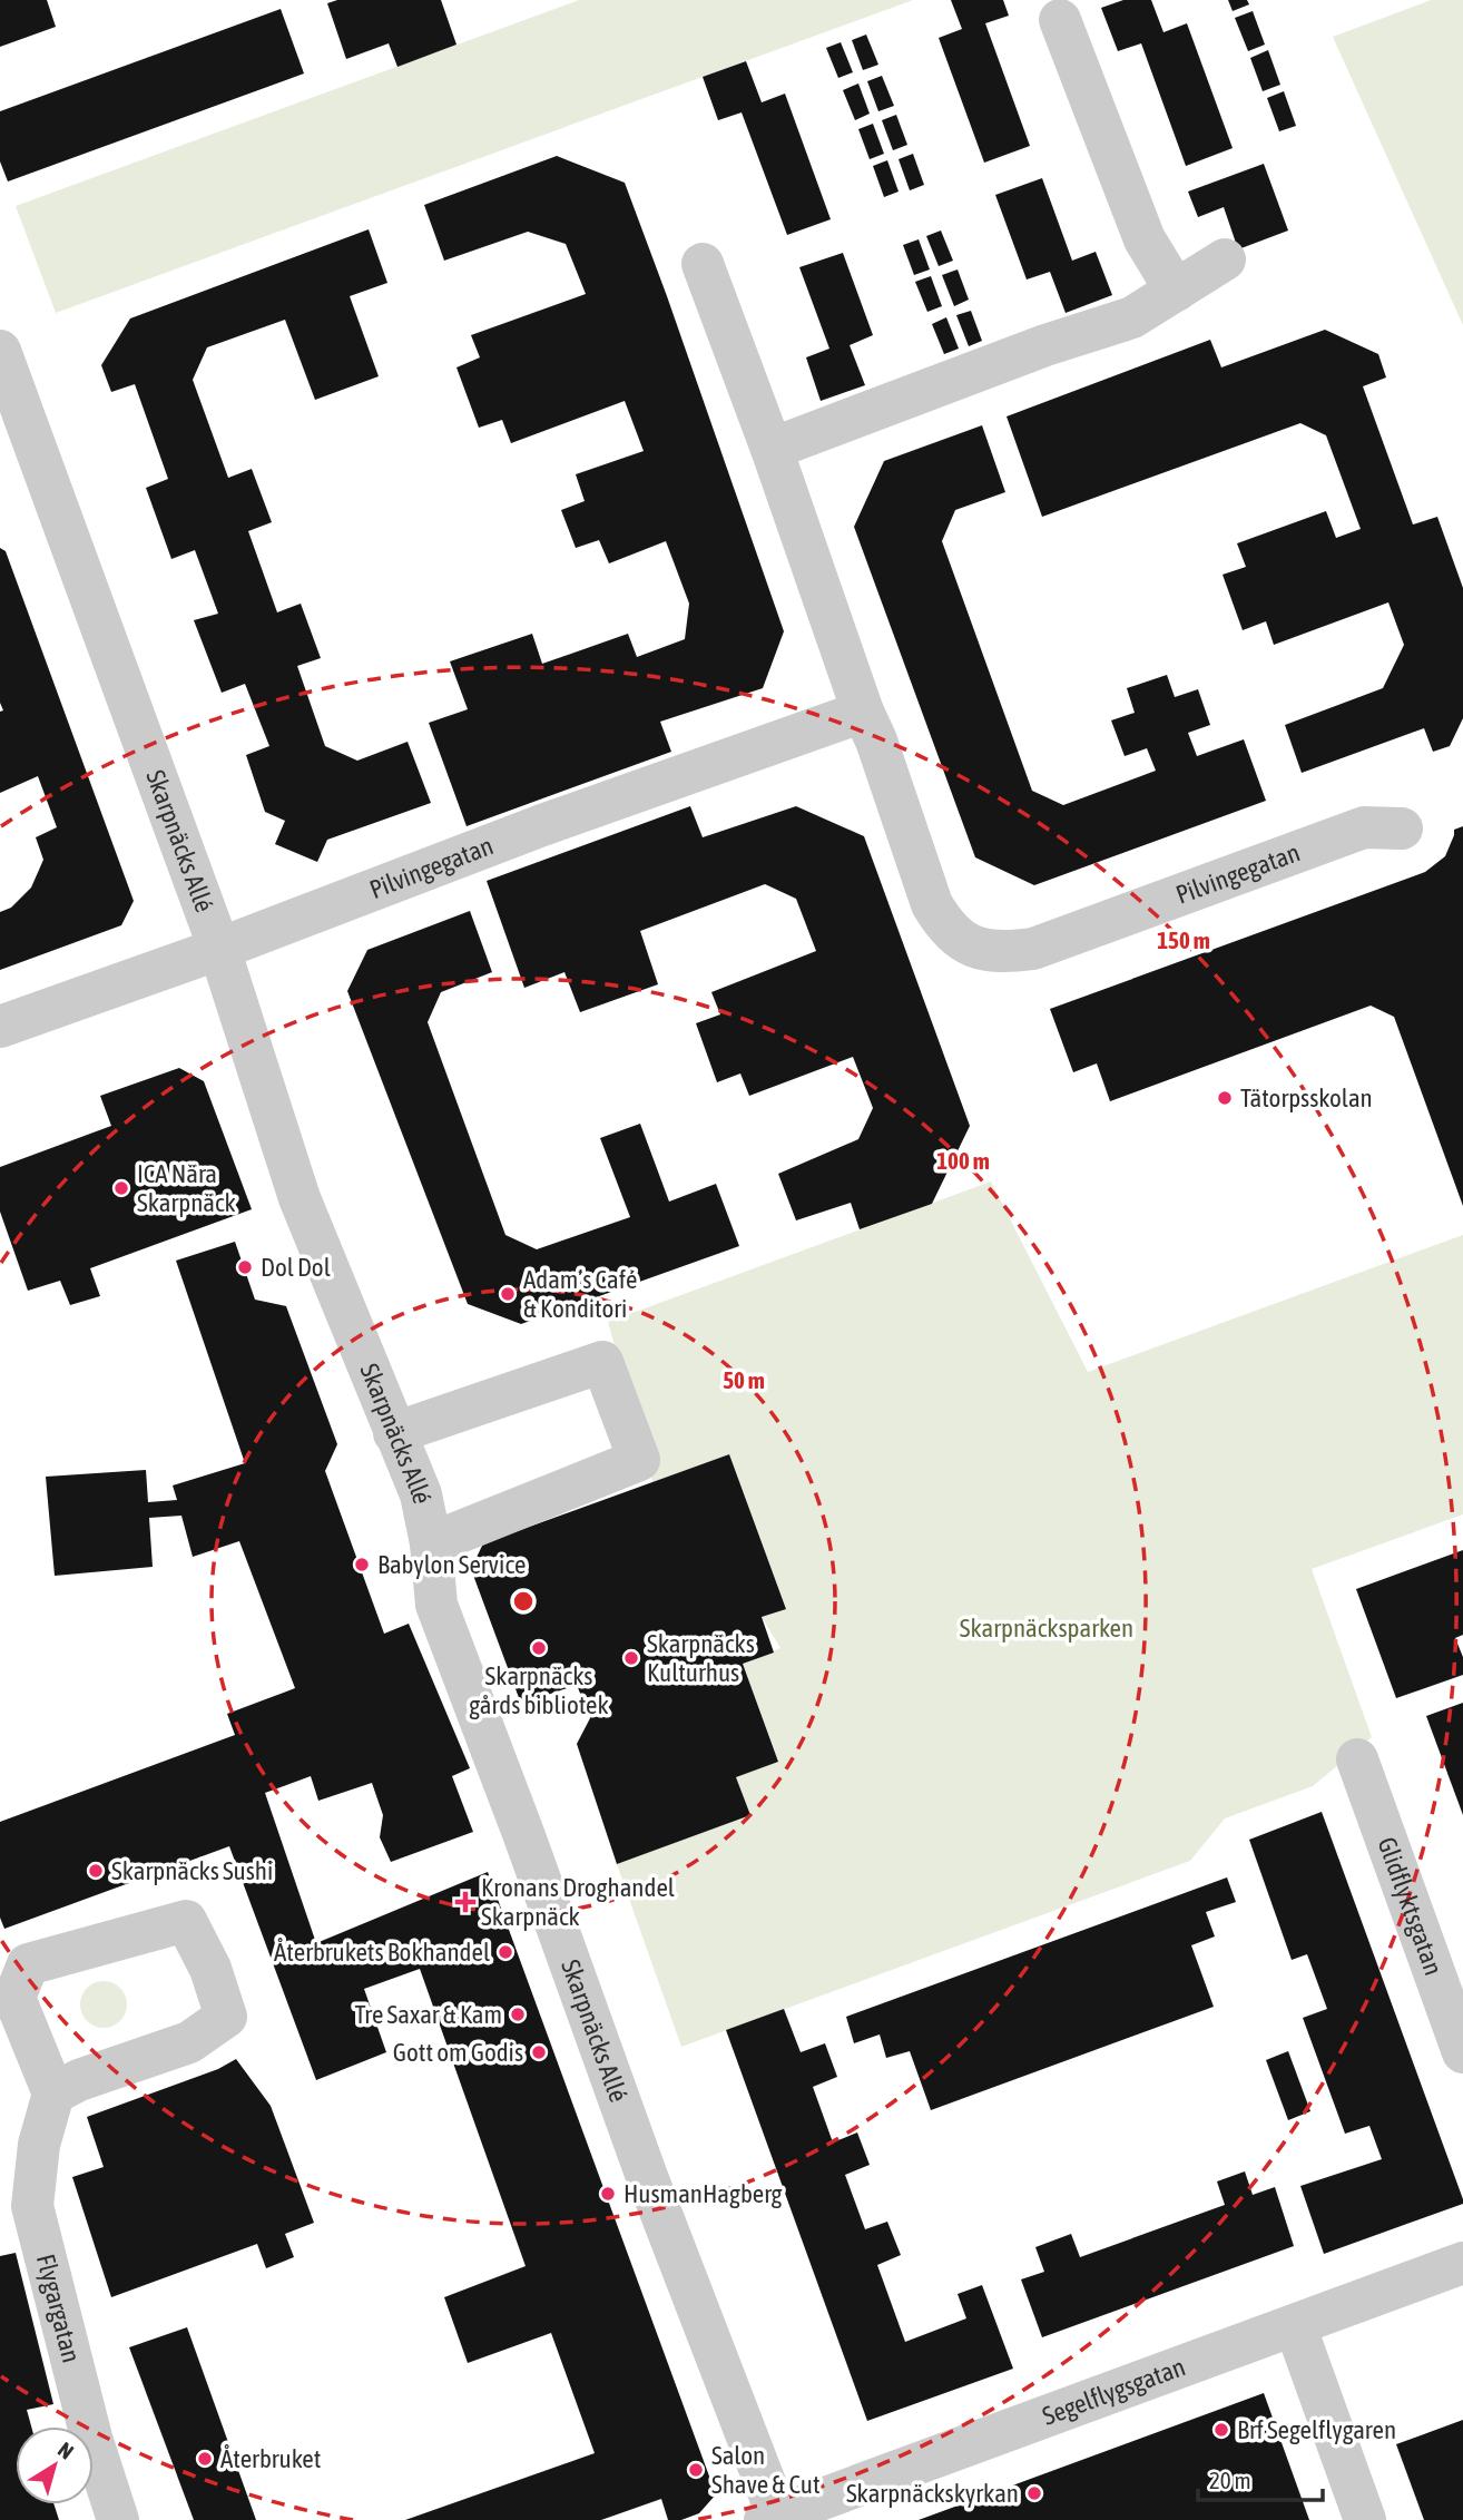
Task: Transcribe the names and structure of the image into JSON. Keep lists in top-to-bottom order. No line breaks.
{"streets":{"street":["Skarpnäcks Allé","Pilvingegatan","Glidflyktsgatan","Flygargatan","Segelflygsgatan"]},"crossings":[["Skarpnäcks Allé","Pilvingegatan"],["Skarpnäcks Allé","Segelflygsgatan"]],"parks":["Skarpnäcksparken"],"places":{"other":["Tätorpsskolan","ICA Nära Skarpnäck","Dol Dol","Adam’s Café & Konditori","Babylon Service","Skarpnäcks gårds bibliotek","Skarpnäcks Kulturhus","Skarpnäcks Sushi","Återbrukets Bokhandel","Tre Saxar & Kam","Gott om Godis","HusmanHagberg","Brf Segelflygaren","Återbruket","Salon Shave & Cut","Skarpnäckskyrkan"],"health":["Kronans Droghandel Skarpnäck"]},"scale_bar":"20 m","north":"top right","rings":["150 m","100 m","50 m"]}
